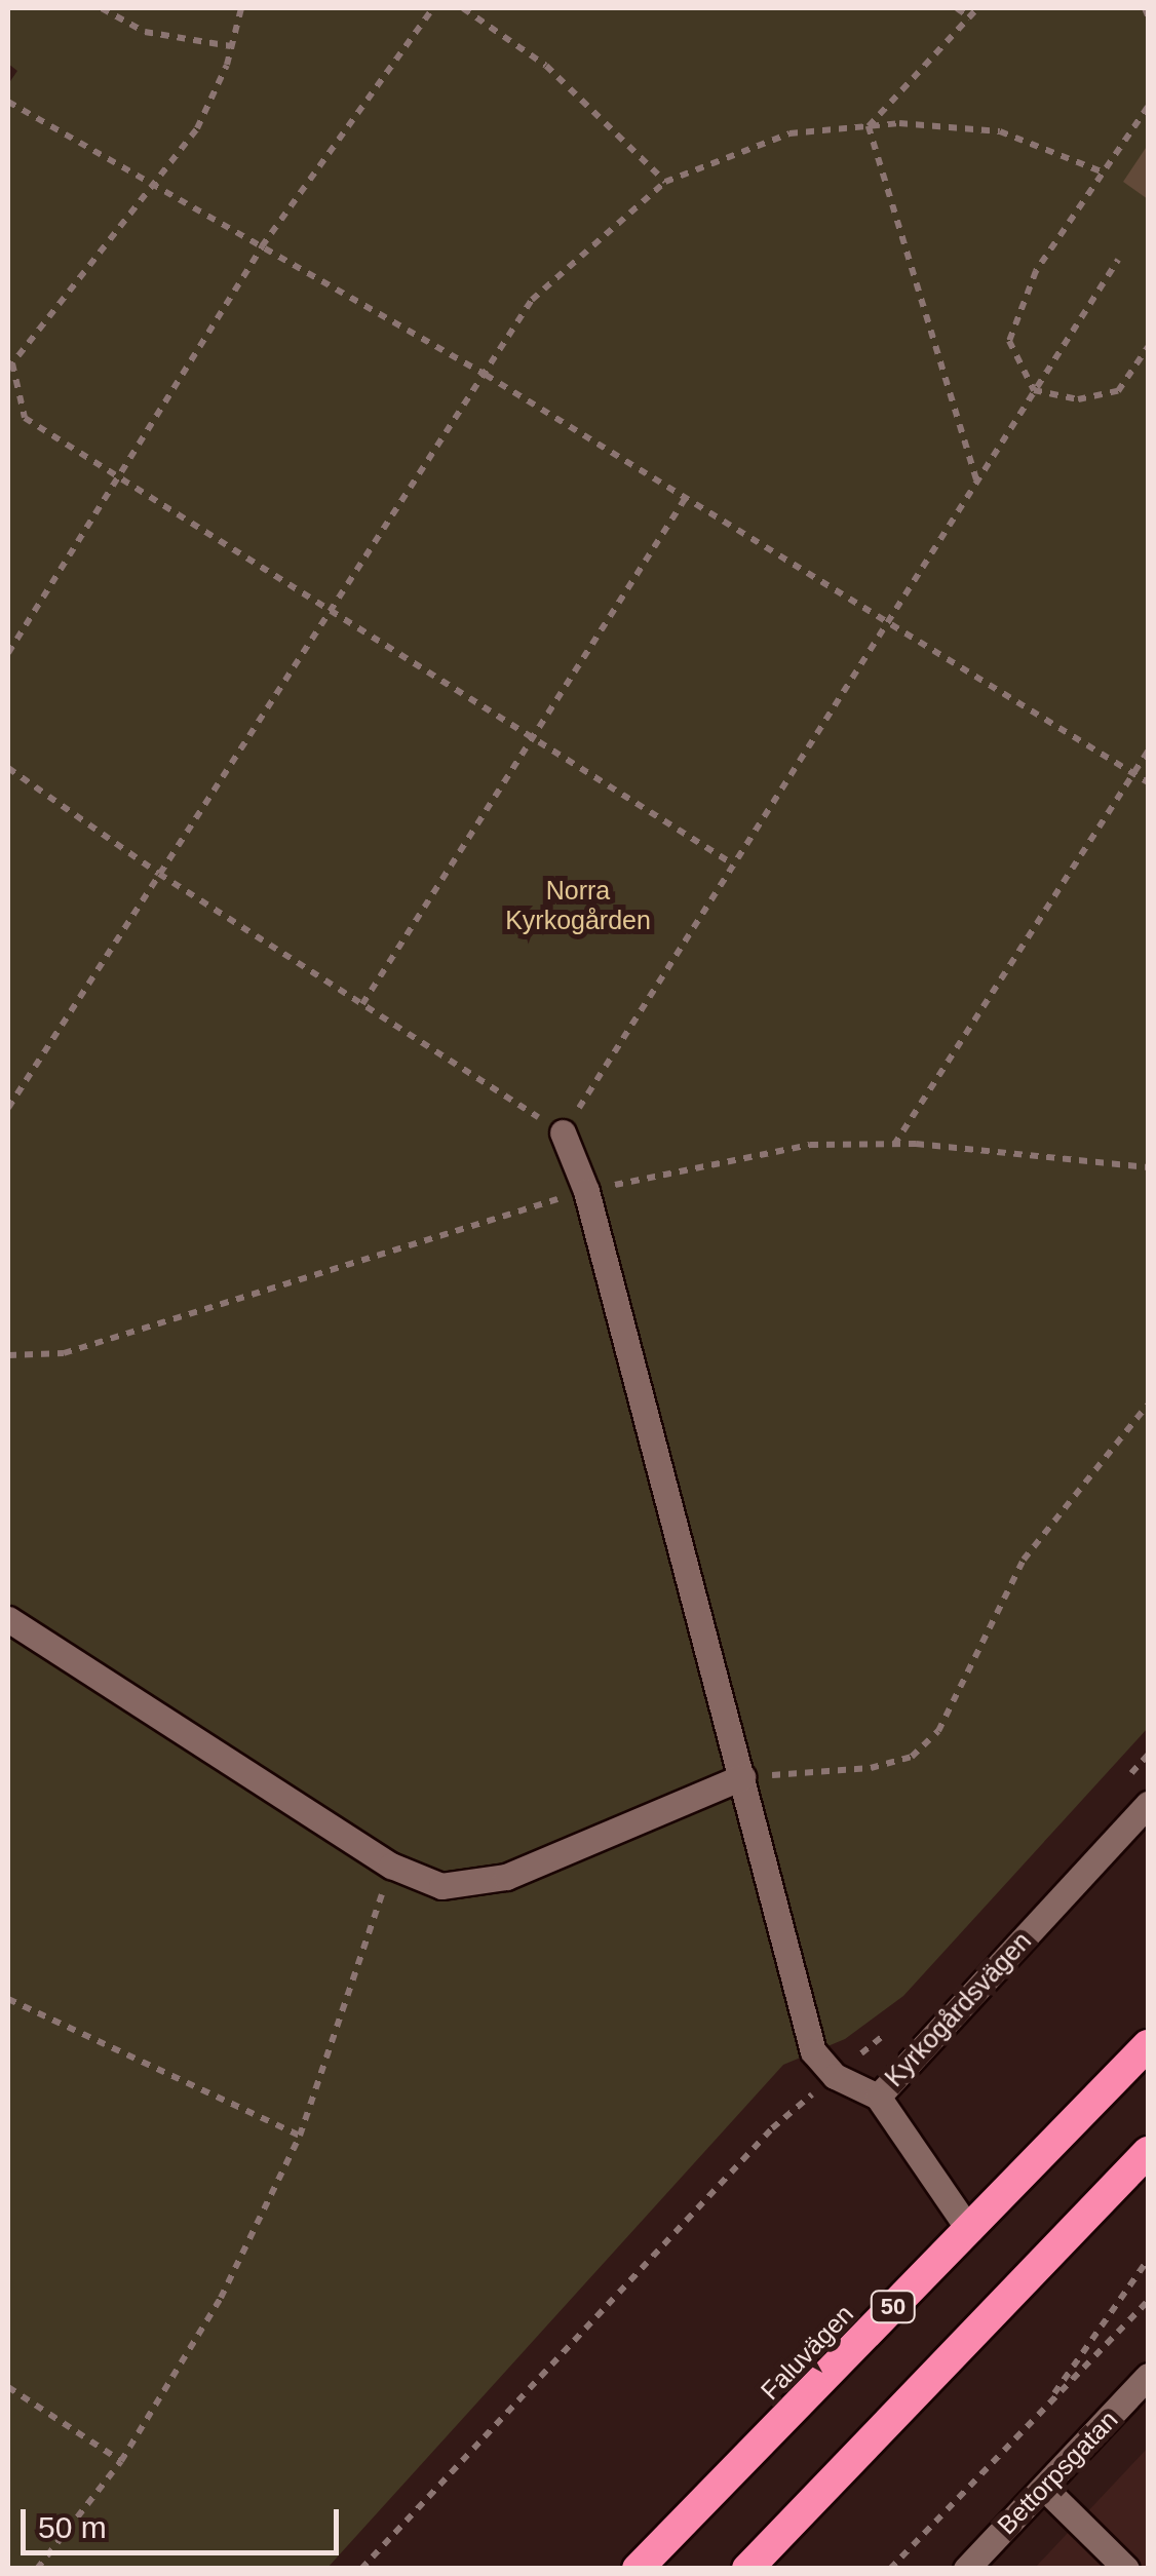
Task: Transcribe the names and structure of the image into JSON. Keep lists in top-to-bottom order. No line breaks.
{"streets":{"highway":["50","Faluvägen"],"street":["Kyrkogårdsvägen","Bettorpsgatan"]},"crossings":[["Kyrkogårdsvägen","Faluvägen"]],"parks":["Norra Kyrkogården"],"scale_bar":"50 m"}
